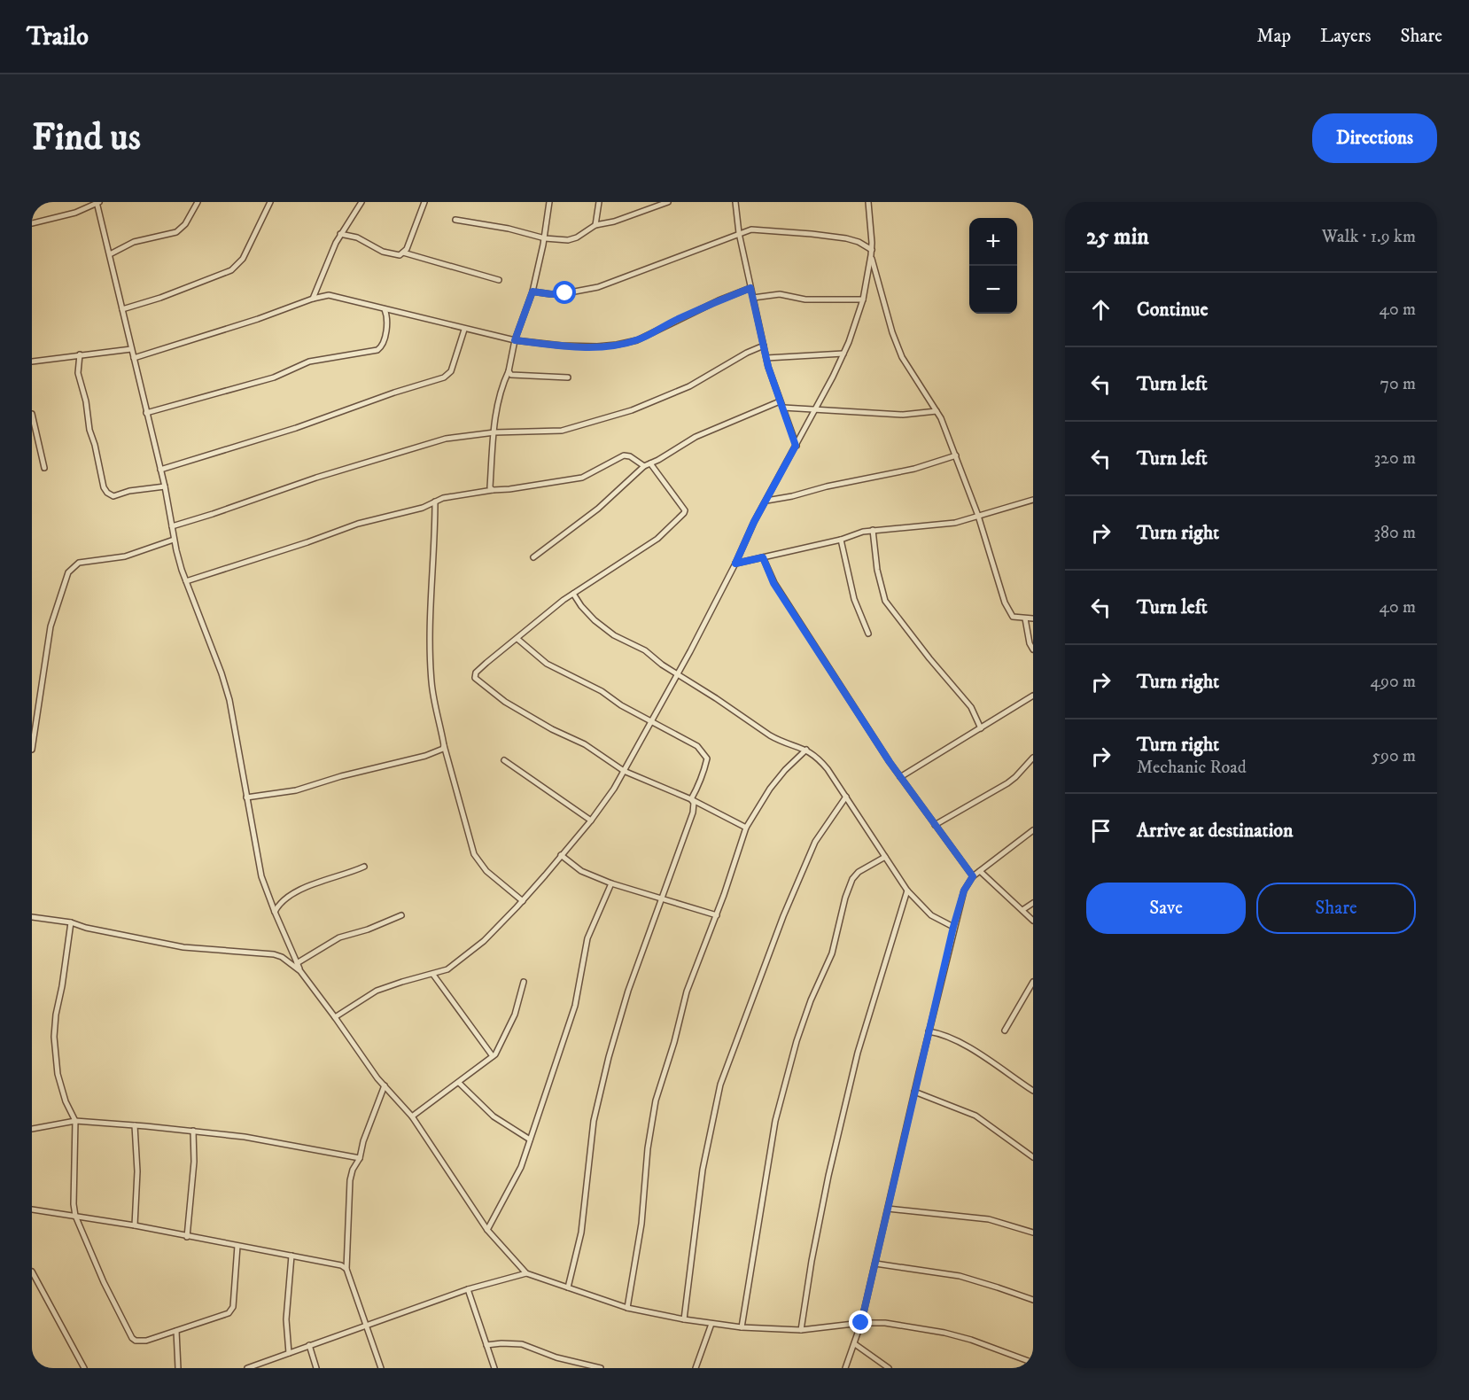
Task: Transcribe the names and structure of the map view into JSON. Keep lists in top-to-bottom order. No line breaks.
{"page":{"header":"Trailo","nav":["Map","Layers","Share"],"buttons":["Directions",["Save","Share"]],"title":"Find us","heading":["25 min","Walk · 1.9 km"],"map_buttons":["+","−"],"list":[["Continue","40 m"],["Turn left","70 m"],["Turn left","320 m"],["Turn right","380 m"],["Turn left","40 m"],["Turn right","490 m"],["Turn right","Mechanic Road","590 m"],"Arrive at destination"]}}
